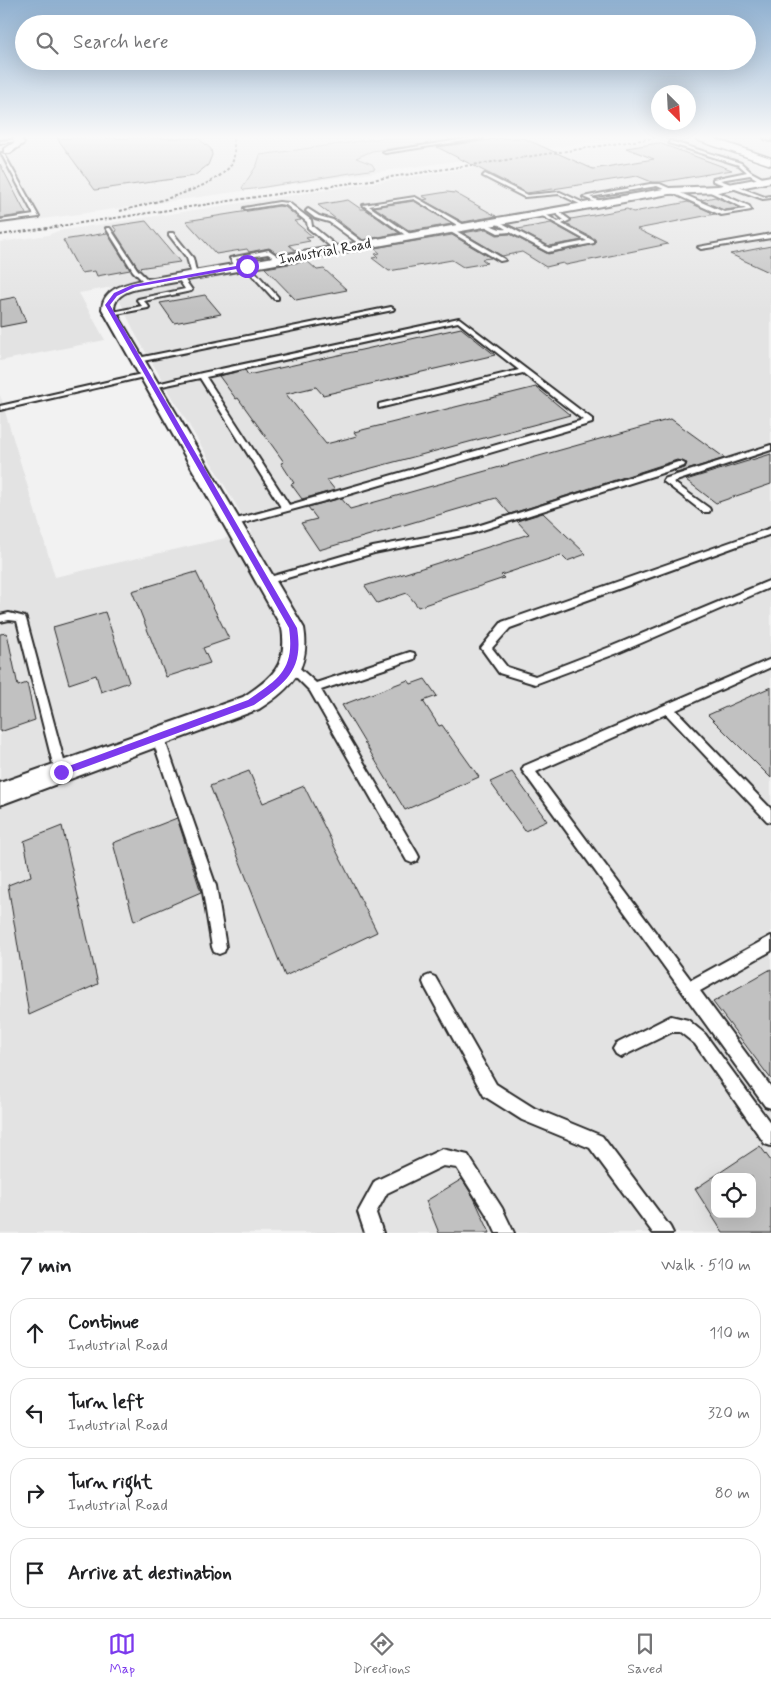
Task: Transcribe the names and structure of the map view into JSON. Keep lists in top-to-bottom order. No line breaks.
{"streets":{"street":["Industrial Road"]},"north":"bottom right","page":{"search":"Search here","heading":["7 min","Walk · 510 m"],"list":[["Continue","Industrial Road","110 m"],["Turn left","Industrial Road","320 m"],["Turn right","Industrial Road","80 m"],"Arrive at destination"],"nav":["Map","Directions","Saved"]}}
